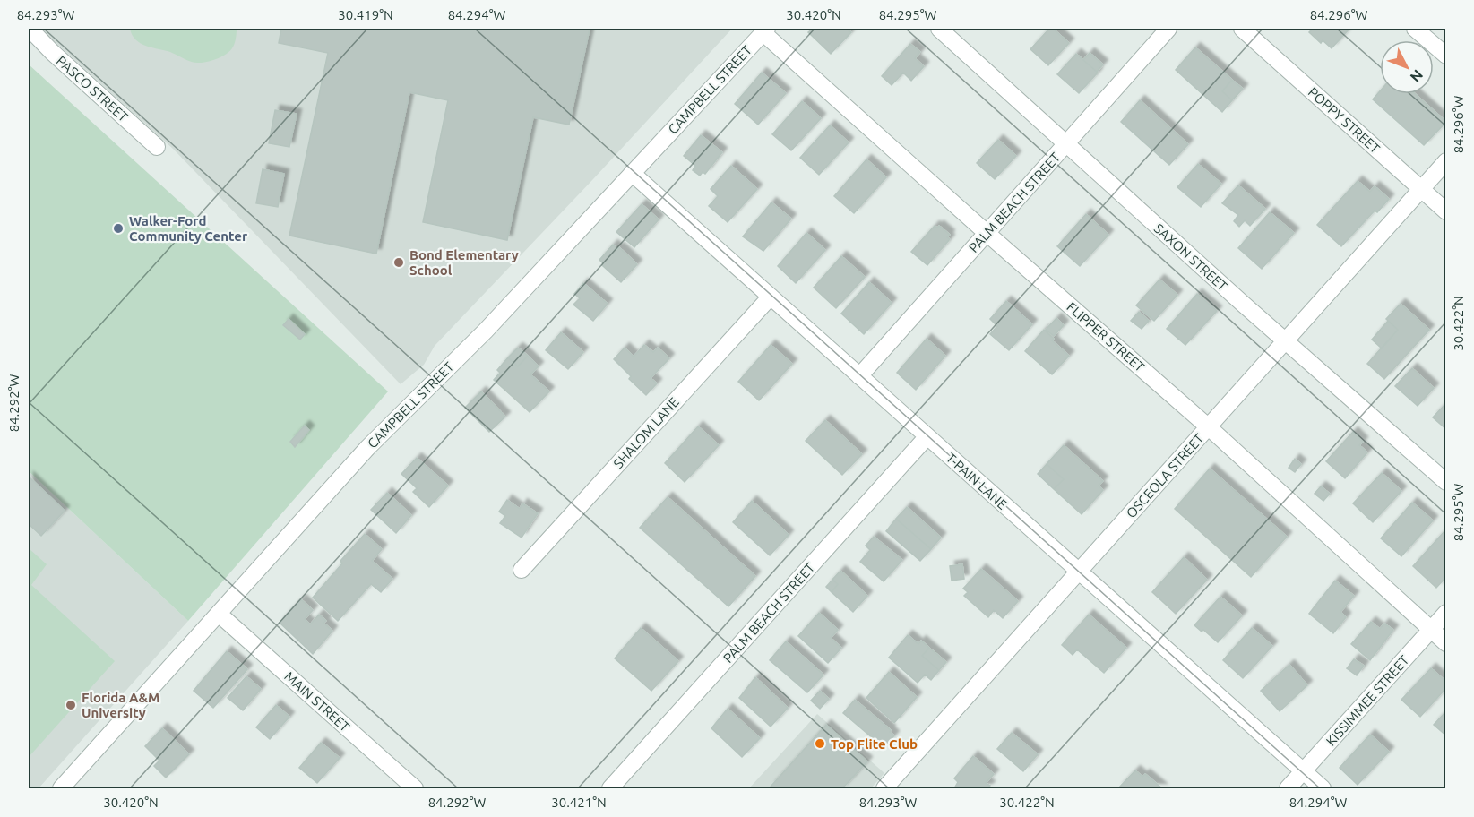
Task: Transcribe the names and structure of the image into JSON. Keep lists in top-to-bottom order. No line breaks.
{"streets":{"street":["PASCO STREET","CAMPBELL STREET","POPPY STREET","PALM BEACH STREET","SAXON STREET","FLIPPER STREET","SHALOM LANE","OSCEOLA STREET","T-PAIN LANE","KISSIMMEE STREET","MAIN STREET"]},"crossings":[["CAMPBELL STREET","FLIPPER STREET"],["CAMPBELL STREET","T-PAIN LANE"],["CAMPBELL STREET","MAIN STREET"],["POPPY STREET","OSCEOLA STREET"],["PALM BEACH STREET","SAXON STREET"],["PALM BEACH STREET","FLIPPER STREET"],["PALM BEACH STREET","T-PAIN LANE"],["SAXON STREET","OSCEOLA STREET"],["FLIPPER STREET","OSCEOLA STREET"],["FLIPPER STREET","KISSIMMEE STREET"],["SHALOM LANE","T-PAIN LANE"],["OSCEOLA STREET","T-PAIN LANE"],["T-PAIN LANE","KISSIMMEE STREET"]],"places":["Walker-Ford Community Center","Bond Elementary School","Florida A&M University","Top Flite Club"],"north":"bottom right","coordinates":["84.293°W","30.419°N","84.294°W","30.420°N","84.295°W","84.296°W","30.422°N","84.292°W","30.421°N"]}
